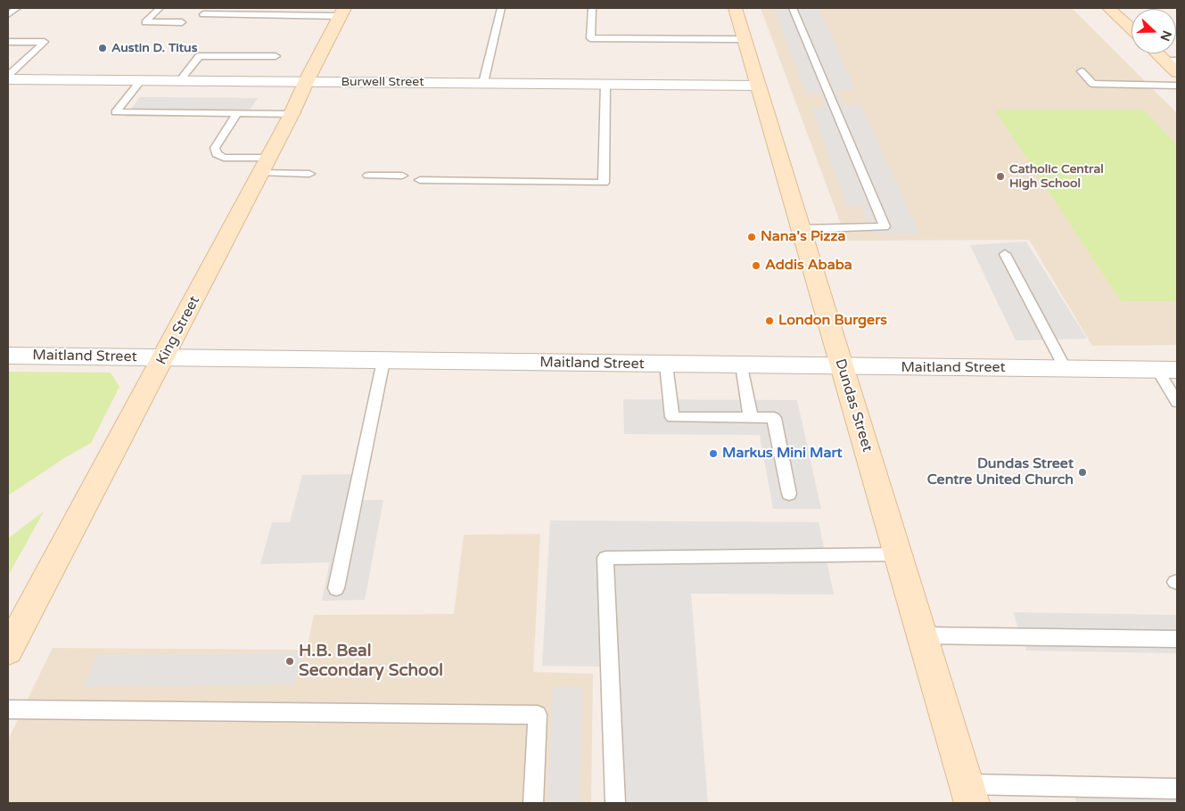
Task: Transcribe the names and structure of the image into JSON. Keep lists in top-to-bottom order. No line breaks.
{"streets":{"main road":["King Street","Dundas Street"],"street":["Burwell Street","Maitland Street"]},"crossings":[["Burwell Street","King Street"],["Burwell Street","Dundas Street"],["King Street","Maitland Street"],["Maitland Street","Dundas Street"]],"places":["Austin D. Titus","Catholic Central High School","Nana's Pizza","Addis Ababa","London Burgers","Markus Mini Mart","Dundas Street Centre United Church","H.B. Beal Secondary School"],"north":"right"}
